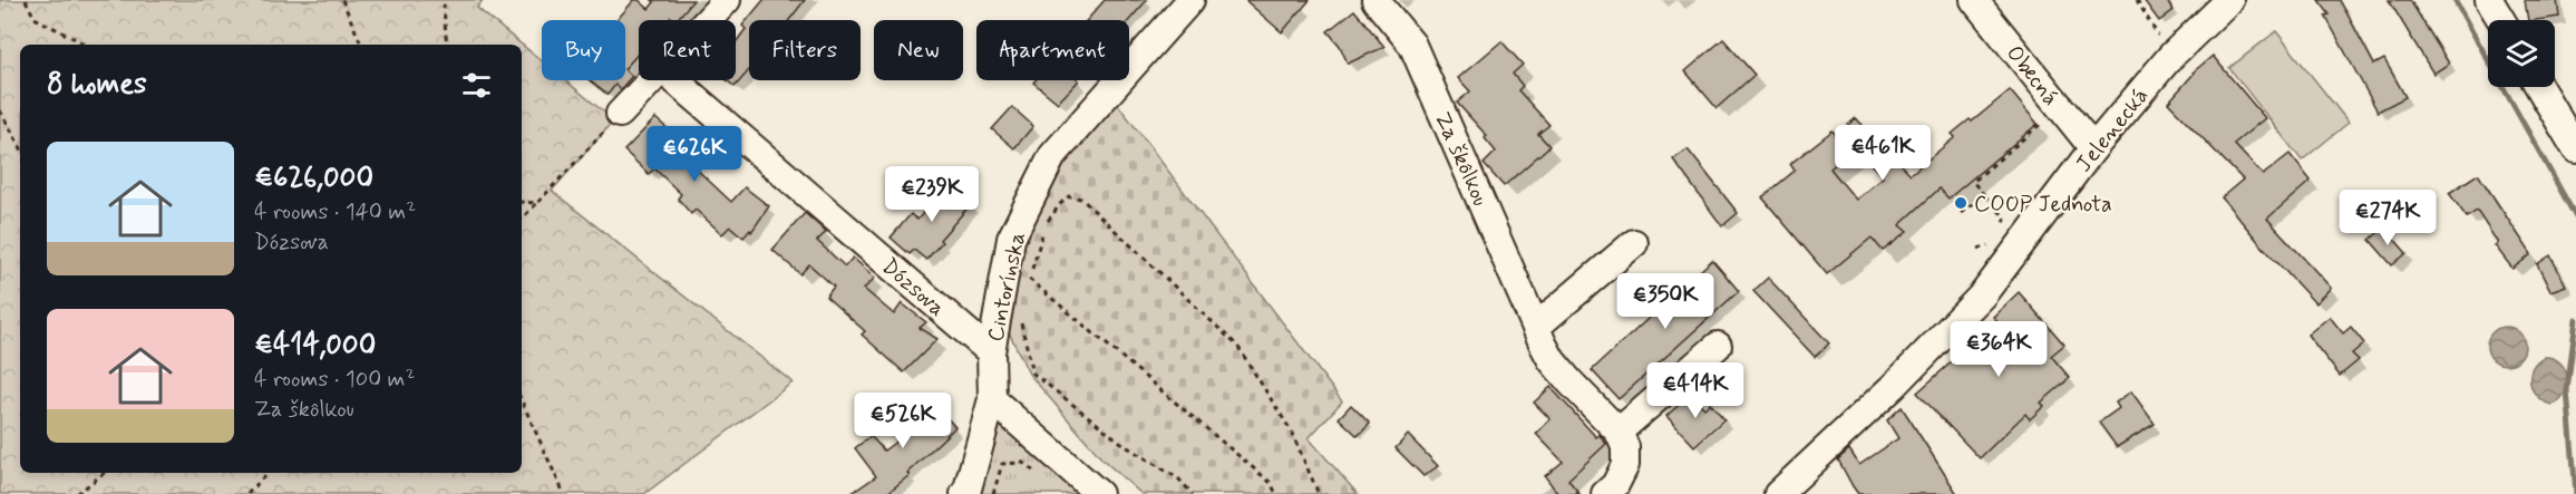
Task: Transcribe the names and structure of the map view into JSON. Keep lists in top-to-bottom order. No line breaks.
{"streets":{"street":["Obecná","Jelenecká","Za škôlkou","Dózsova","Cintorínska"]},"crossings":[["Obecná","Jelenecká"],["Dózsova","Cintorínska"]],"places":["COOP Jednota"],"page":{"chip":["Buy","Rent","Filters","New","Apartment"],"heading":"8 homes","price":["€461K","€626K","€239K","€274K","€350K","€364K","€414K","€526K"],"list":[{"name":"€626,000","note":"4 rooms · 140 m² · Dózsova"},{"name":"€414,000","note":"4 rooms · 100 m² · Za škôlkou"}]}}
